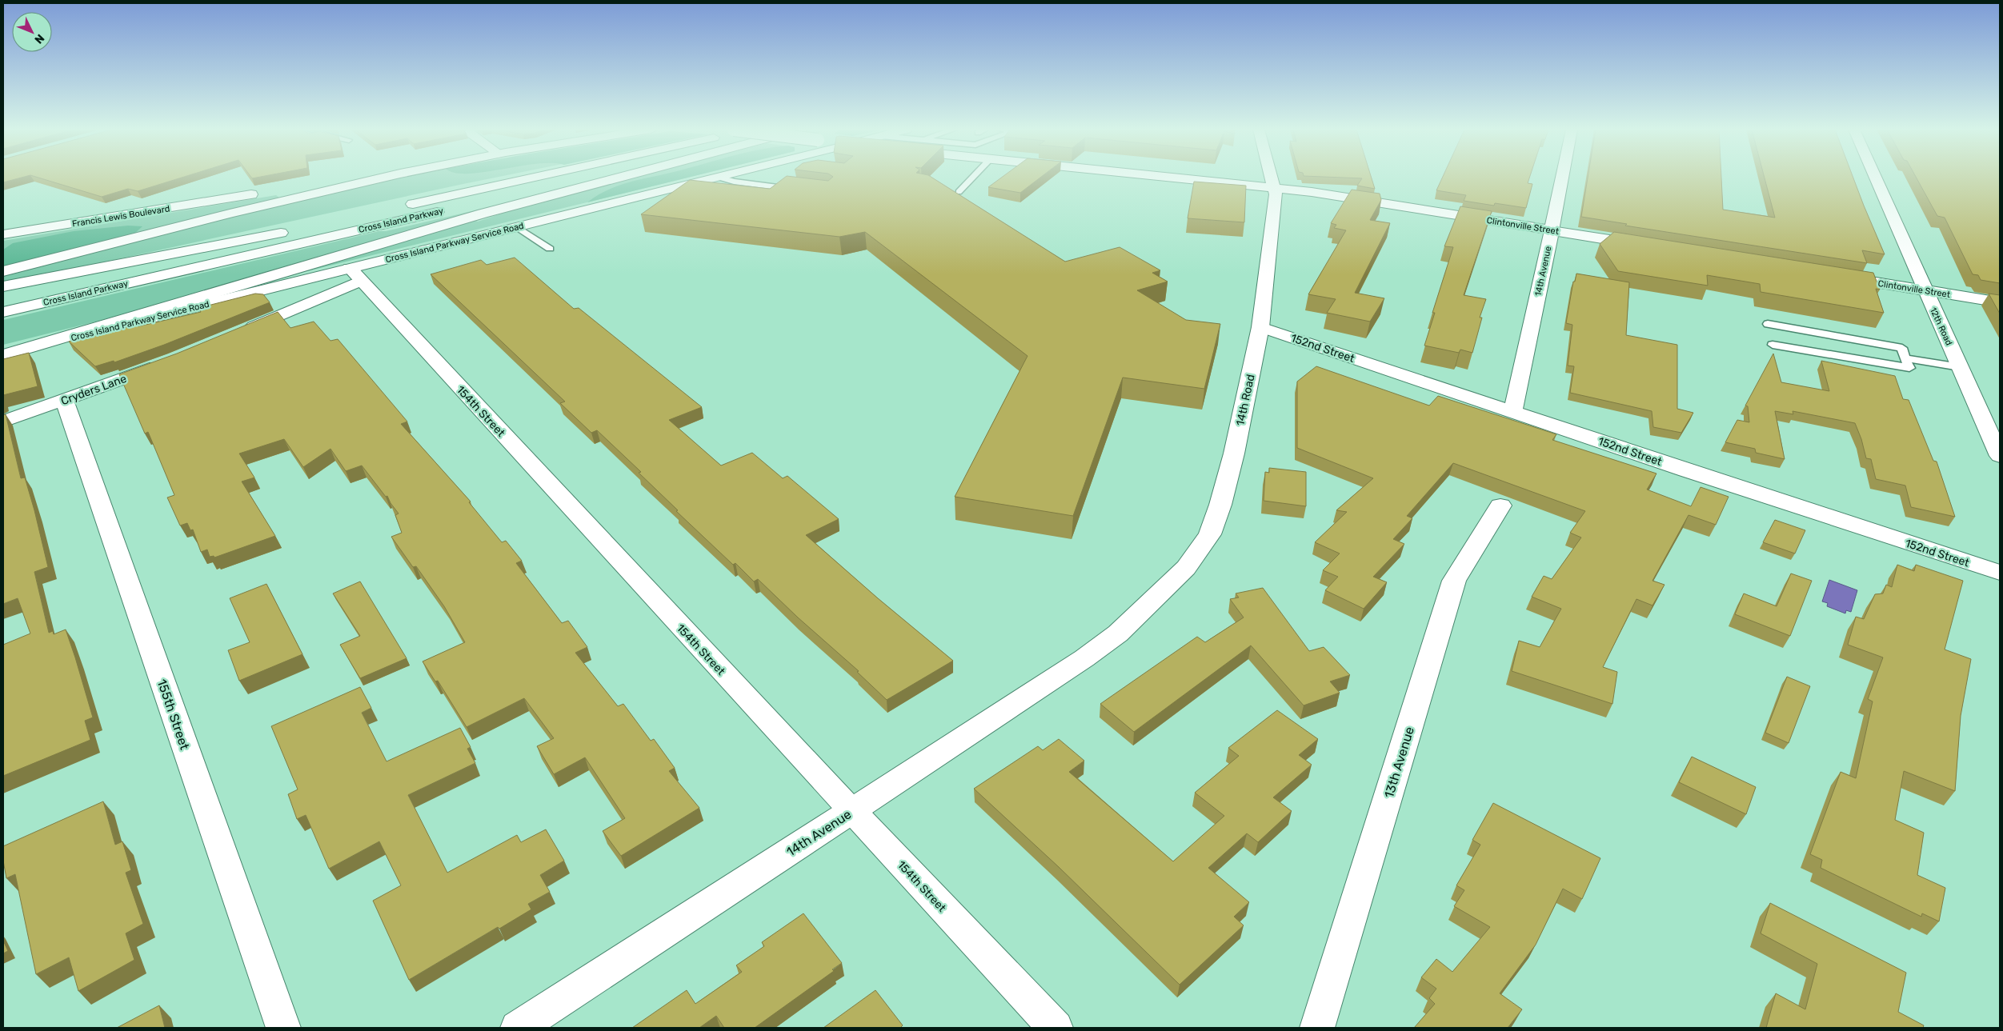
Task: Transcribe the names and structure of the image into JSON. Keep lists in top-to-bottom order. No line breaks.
{"streets":{"main road":["Francis Lewis Boulevard","Cross Island Parkway","Clintonville Street","Cross Island Parkway Service Road","14th Avenue","12th Road","152nd Street","Cryders Lane","14th Road","154th Street","155th Street","13th Avenue"]},"crossings":[["Clintonville Street","14th Avenue"],["Clintonville Street","12th Road"],["Clintonville Street","14th Road"],["Cross Island Parkway Service Road","154th Street"],["14th Avenue","152nd Street"],["14th Avenue","14th Road"],["14th Avenue","154th Street"],["152nd Street","14th Road"],["Cryders Lane","155th Street"]],"north":"bottom right"}
